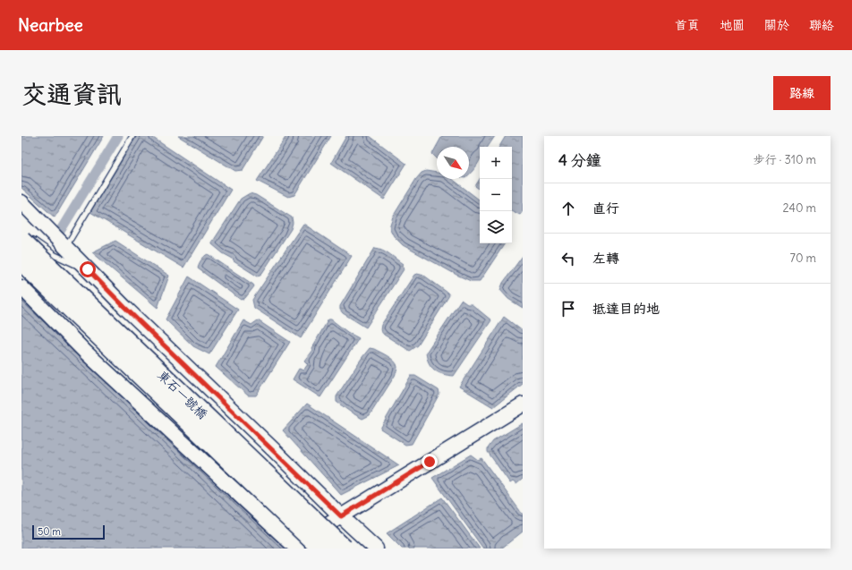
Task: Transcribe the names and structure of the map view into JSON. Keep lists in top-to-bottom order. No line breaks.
{"streets":{"highway":["東石一號橋"]},"scale_bar":"50 m","north":"bottom right","page":{"header":"Nearbee","nav":["首頁","地圖","關於","聯絡"],"buttons":"路線","title":"交通資訊","heading":["4 分鐘","步行 · 310 m"],"map_buttons":["+","−"],"list":[["直行","240 m"],["左轉","70 m"],"抵達目的地"],"scale":"50 m"}}
